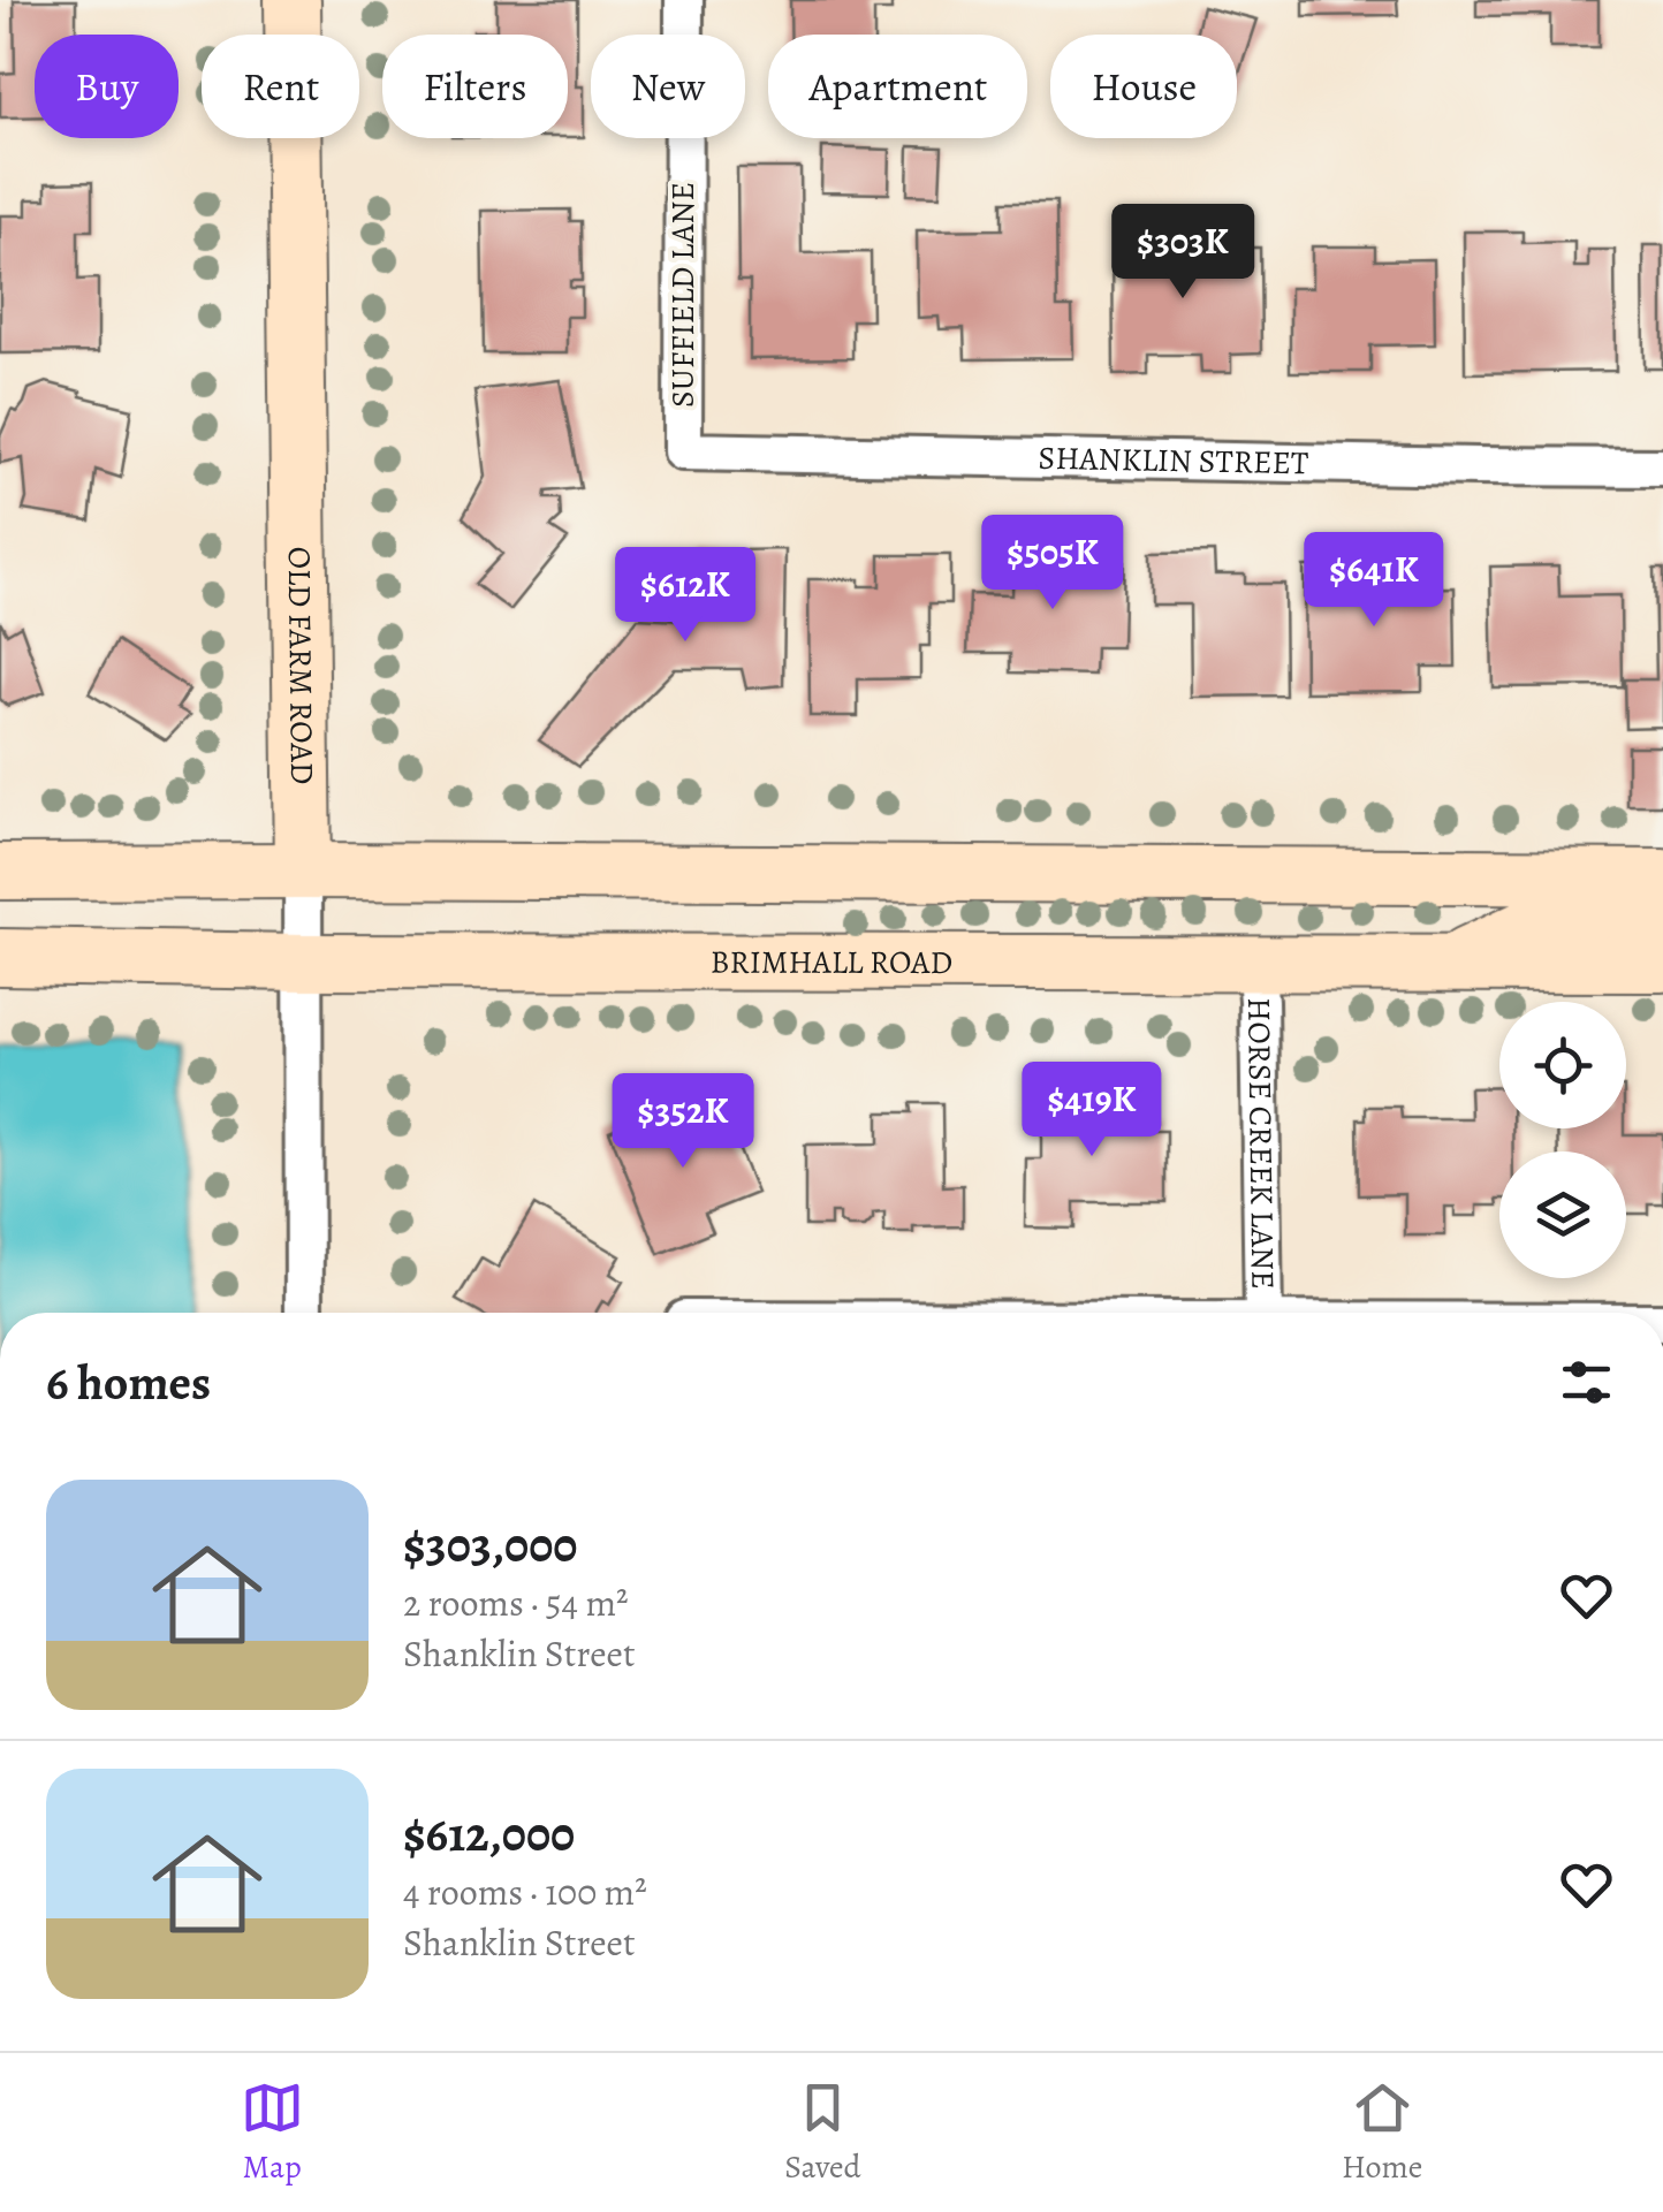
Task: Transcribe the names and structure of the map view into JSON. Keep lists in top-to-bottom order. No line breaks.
{"streets":{"street":["SUFFIELD LANE","SHANKLIN STREET","OLD FARM ROAD","BRIMHALL ROAD","HORSE CREEK LANE"]},"crossings":[["SUFFIELD LANE","SHANKLIN STREET"],["OLD FARM ROAD","BRIMHALL ROAD"],["BRIMHALL ROAD","HORSE CREEK LANE"]],"page":{"chip":["Buy","Rent","Filters","New","Apartment","House"],"price":["$303K","$505K","$641K","$612K","$419K","$352K"],"heading":"6 homes","list":[{"name":"$303,000","note":"2 rooms · 54 m² · Shanklin Street"},{"name":"$612,000","note":"4 rooms · 100 m² · Shanklin Street"}],"tabs":["Map","Saved","Home"]}}
